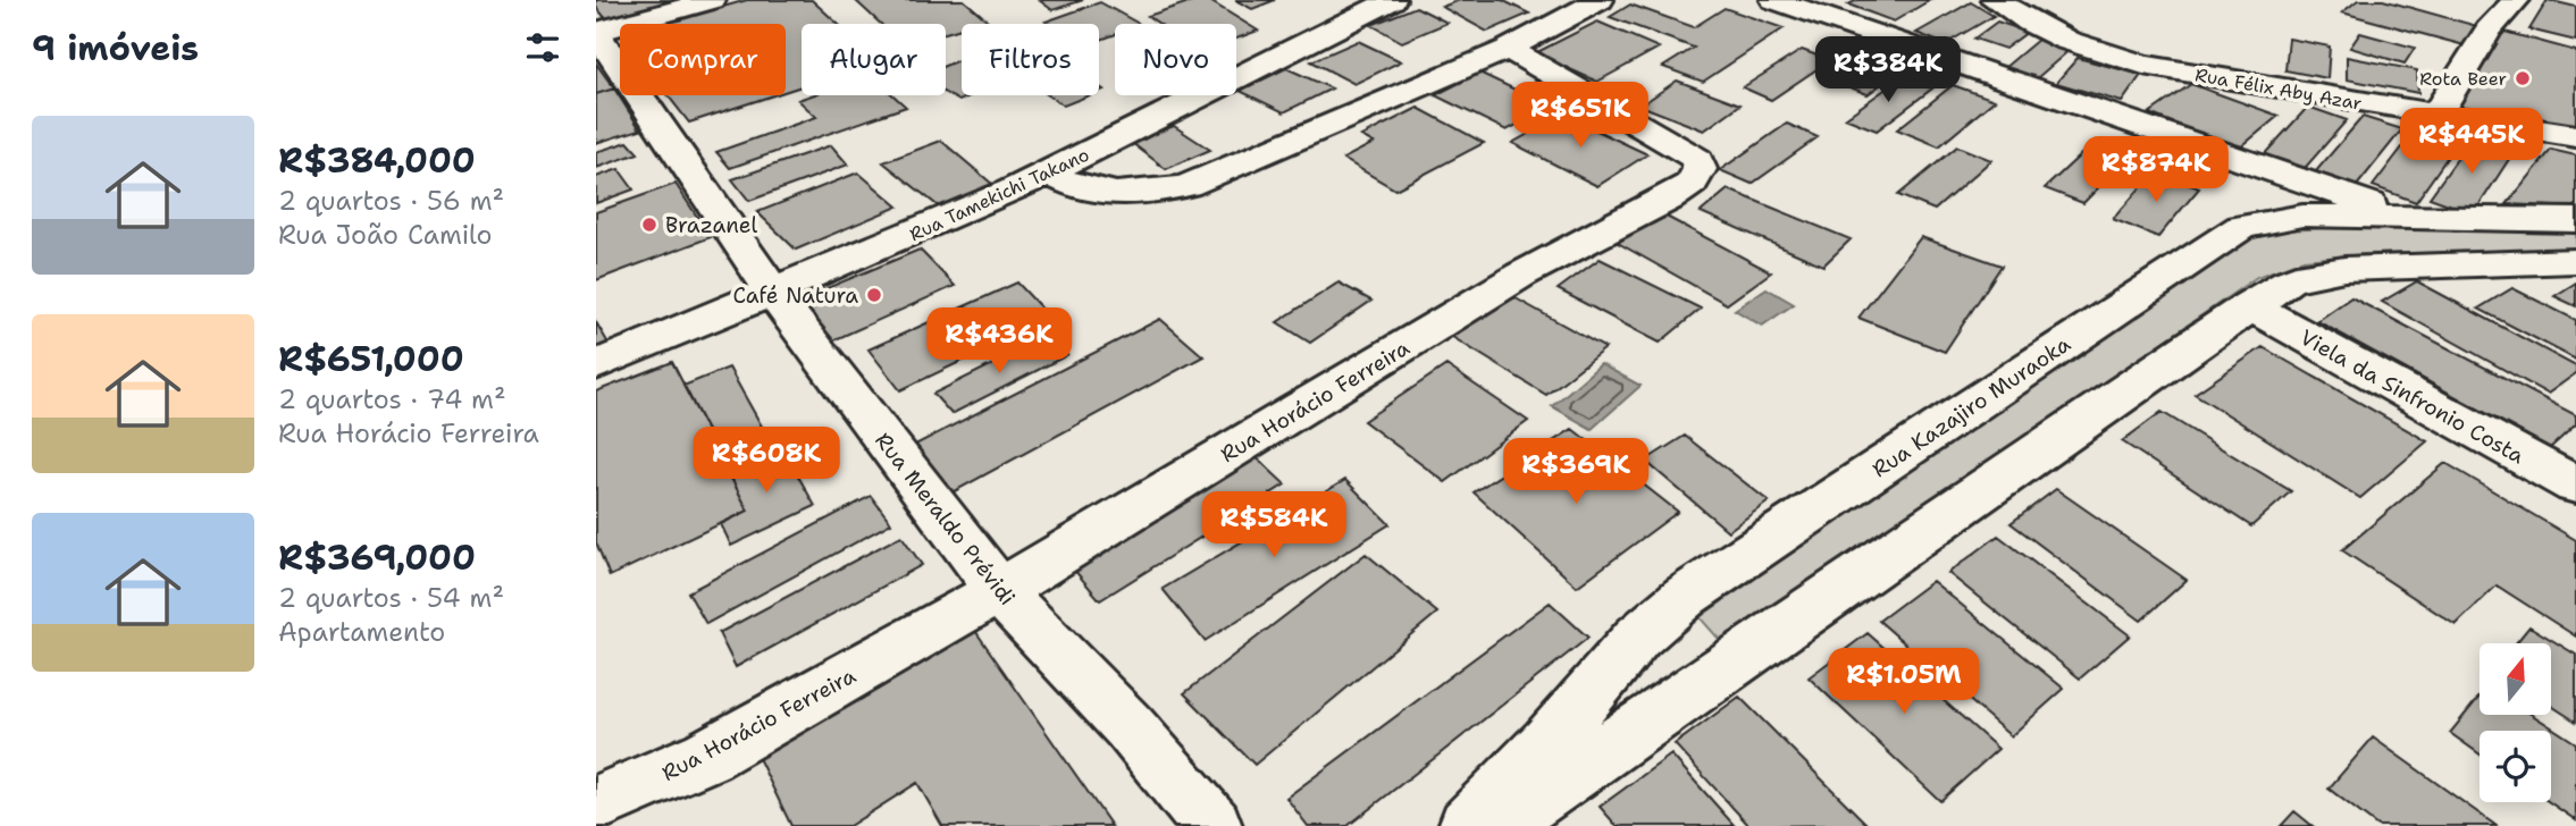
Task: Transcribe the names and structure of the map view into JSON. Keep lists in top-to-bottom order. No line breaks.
{"streets":{"street":["Rua Félix Aby Azar","Rua Tamekichi Takano","Viela da Sinfronio Costa","Rua Horácio Ferreira","Rua Kazajiro Muraoka","Rua Meraldo Prévidi"]},"crossings":[["Rua Tamekichi Takano","Rua Meraldo Prévidi"],["Rua Horácio Ferreira","Rua Meraldo Prévidi"]],"places":["Rota Beer","Brazanel","Café Natura"],"north":"top","page":{"heading":"9 imóveis","chip":["Comprar","Alugar","Filtros","Novo"],"price":["R$384K","R$651K","R$445K","R$874K","R$436K","R$608K","R$369K","R$584K","R$1.05M"],"list":[{"name":"R$384,000","note":"2 quartos · 56 m² · Rua João Camilo"},{"name":"R$651,000","note":"2 quartos · 74 m² · Rua Horácio Ferreira"},{"name":"R$369,000","note":"2 quartos · 54 m² · Apartamento"}]}}
